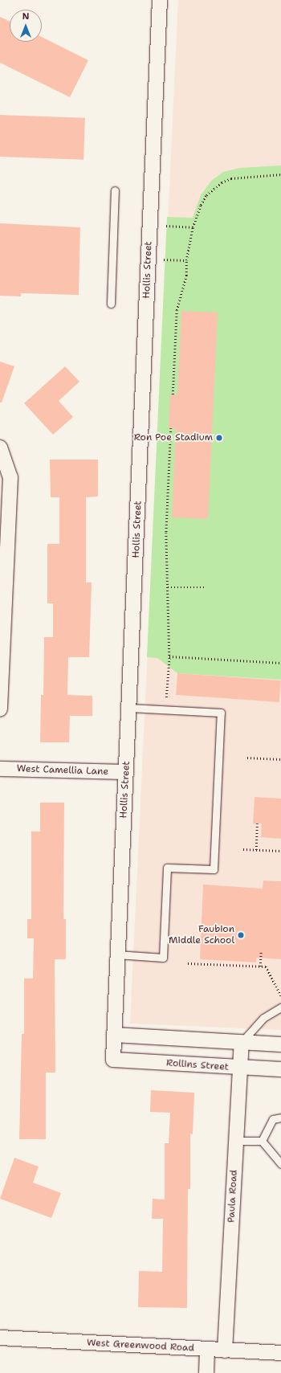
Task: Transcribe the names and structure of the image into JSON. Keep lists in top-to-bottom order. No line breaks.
{"streets":{"street":["Hollis Street","West Camellia Lane","Rollins Street","Paula Road","West Greenwood Road"]},"crossings":[["Hollis Street","West Camellia Lane"],["Hollis Street","Rollins Street"],["Rollins Street","Paula Road"],["Paula Road","West Greenwood Road"]],"places":["Ron Poe Stadium","Faubion Middle School"],"north":"top"}
